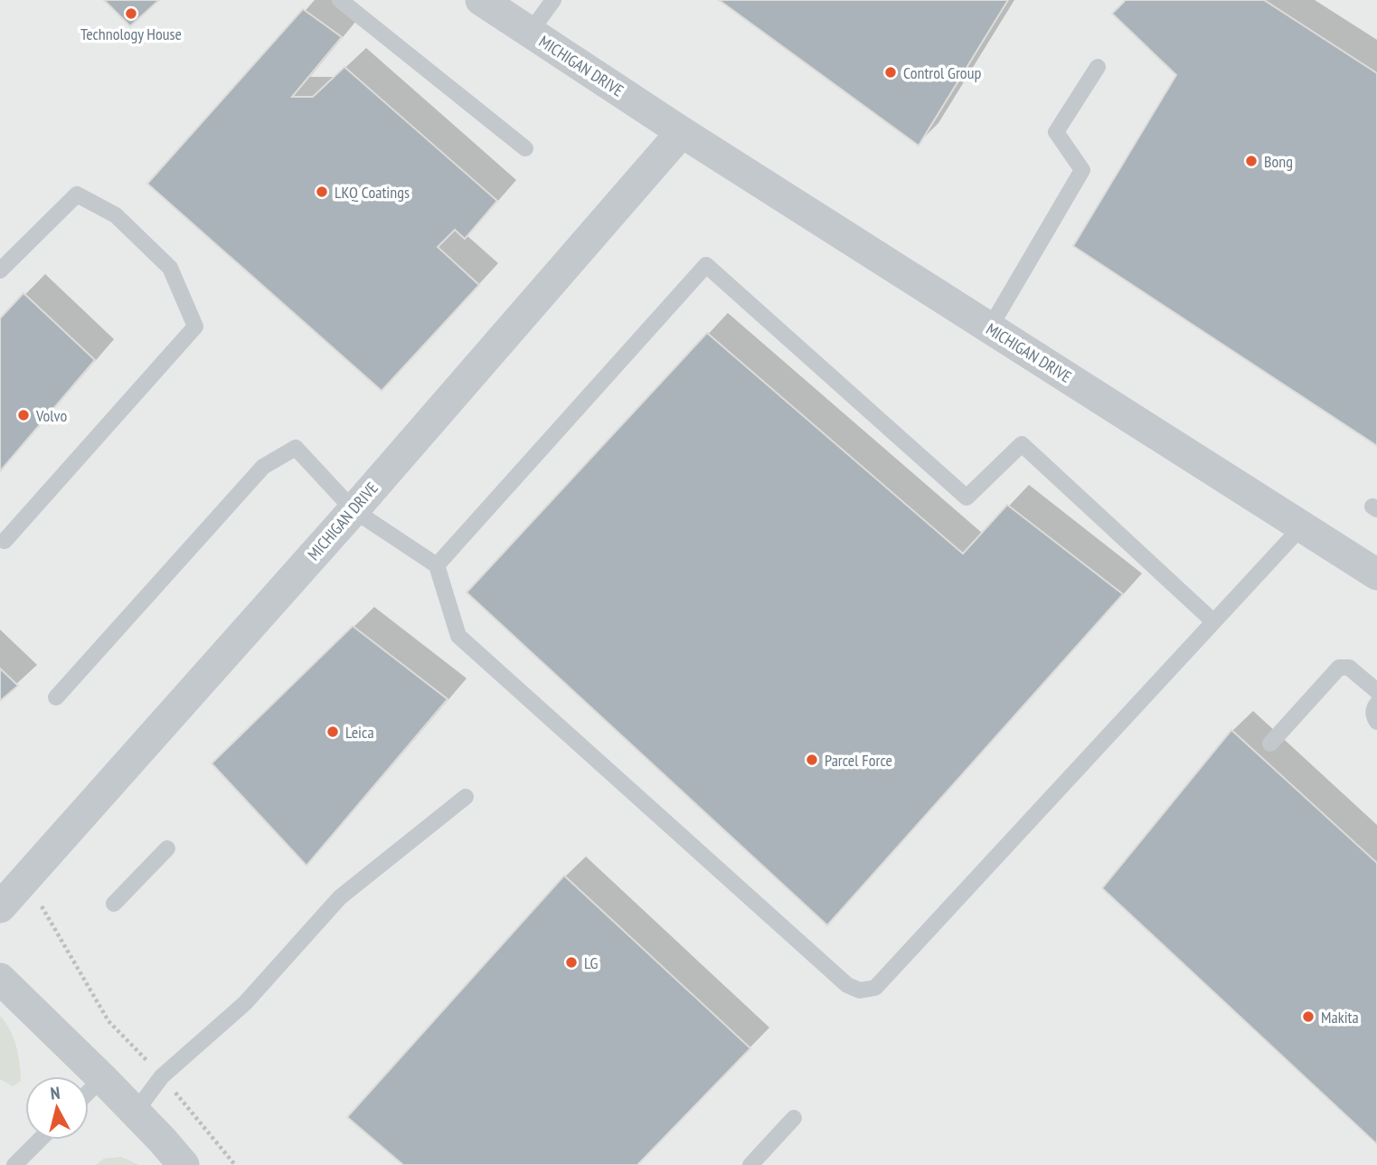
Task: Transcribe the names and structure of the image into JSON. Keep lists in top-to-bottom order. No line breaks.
{"streets":{"street":["MICHIGAN DRIVE"]},"places":["Technology House","Control Group","Bong","LKQ Coatings","Volvo","Leica","Parcel Force","LG","Makita"],"north":"top"}
